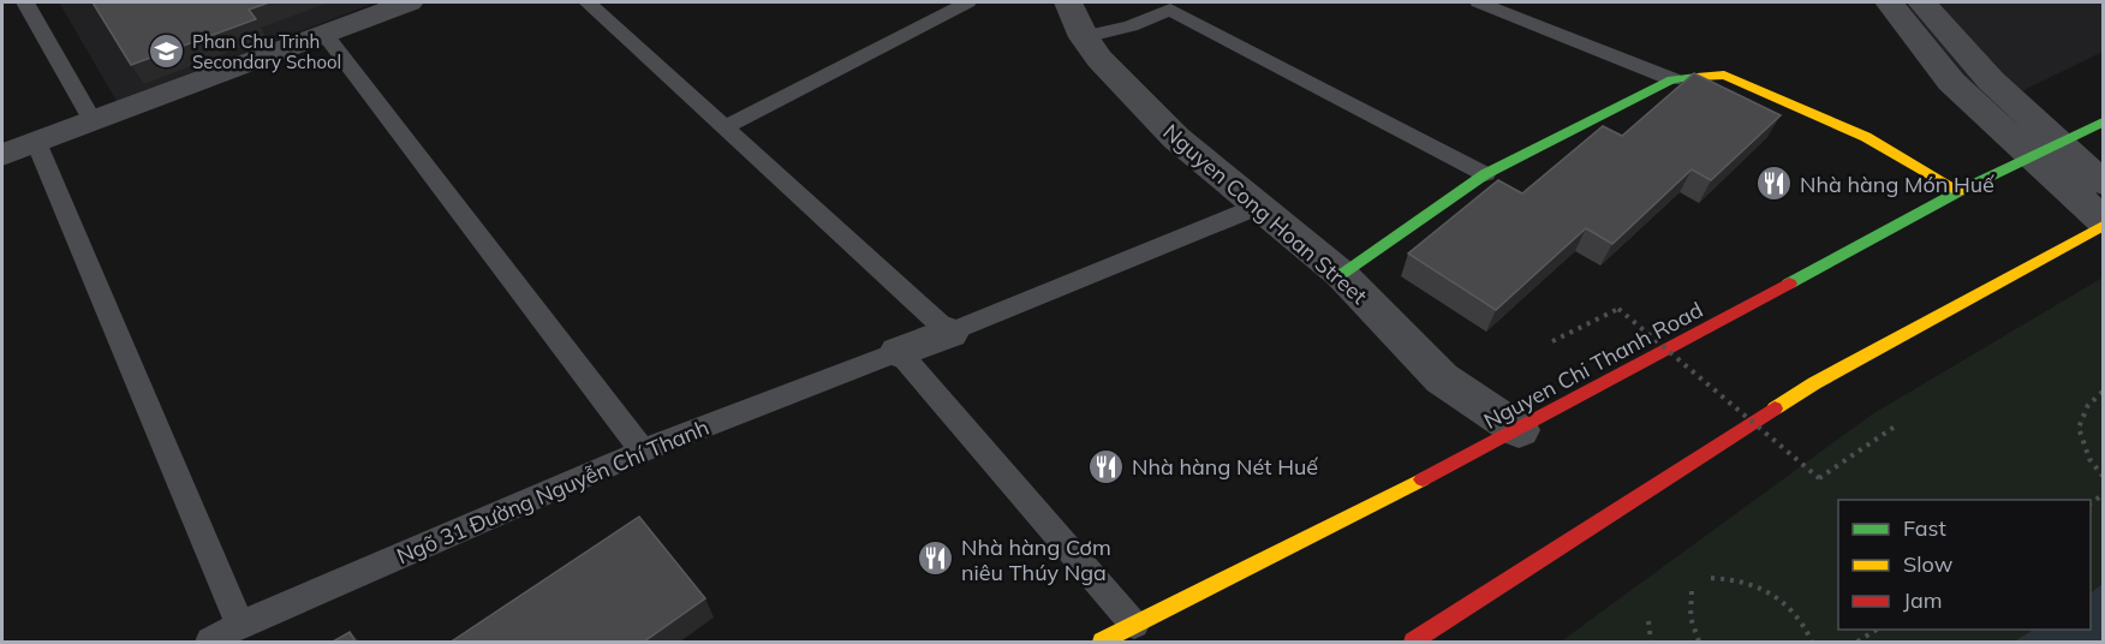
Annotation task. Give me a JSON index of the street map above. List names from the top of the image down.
{
  "streets": {
    "main road": ["Nguyen Chi Thanh Road"],
    "street": ["Nguyen Cong Hoan Street", "Ngõ 31 Đường Nguyễn Chí Thanh"]
  },
  "crossings": [
    ["Nguyen Cong Hoan Street", "Nguyen Chi Thanh Road"]
  ],
  "places": {
    "school or university": ["Phan Chu Trinh Secondary School"],
    "restaurant": ["Nhà hàng Món Huế", "Nhà hàng Nét Huế", "Nhà hàng Cơm niêu Thúy Nga"]
  },
  "legend": ["Fast", "Slow", "Jam"]
}
